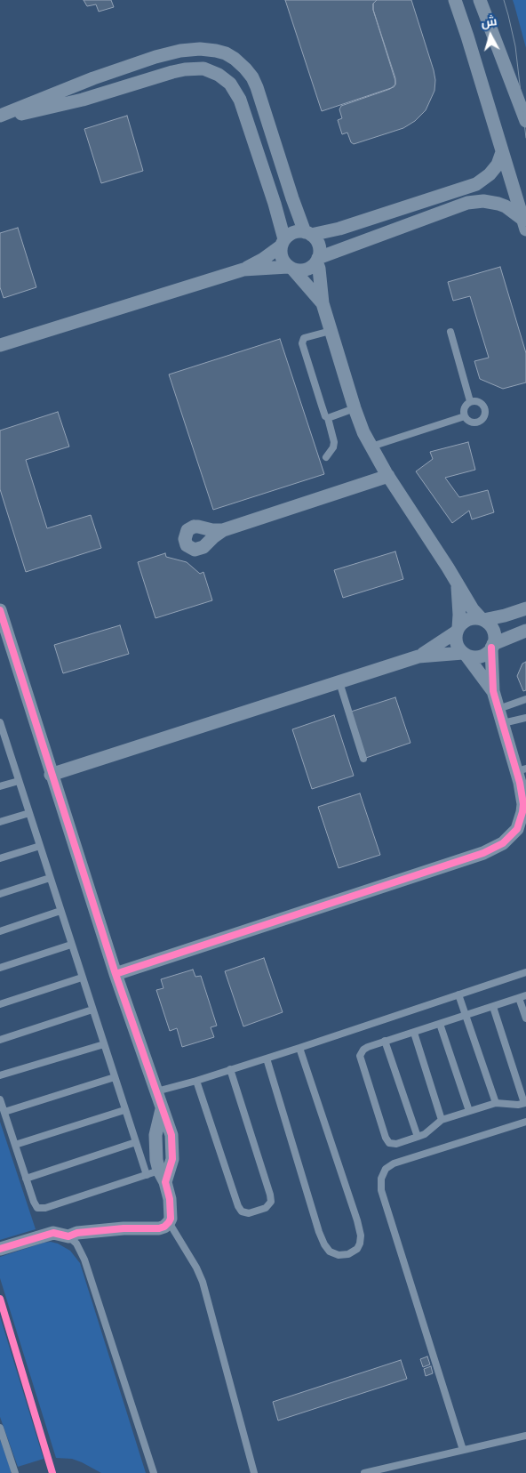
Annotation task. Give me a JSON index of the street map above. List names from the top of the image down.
{
  "north": "top"
}
